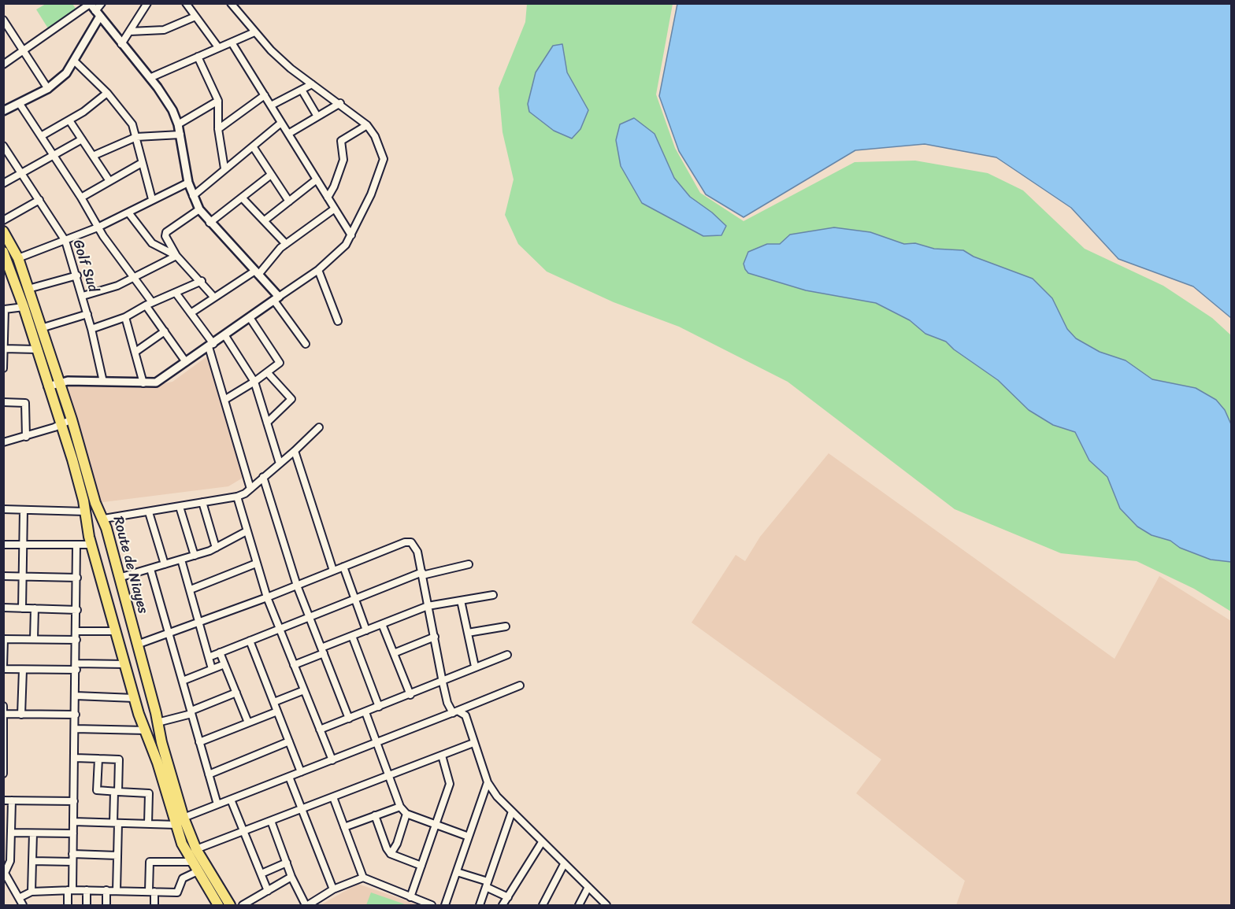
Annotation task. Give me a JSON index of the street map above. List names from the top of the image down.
{
  "streets": {
    "main road": ["Route de Niayes"],
    "street": ["Golf Sud"]
  }
}
